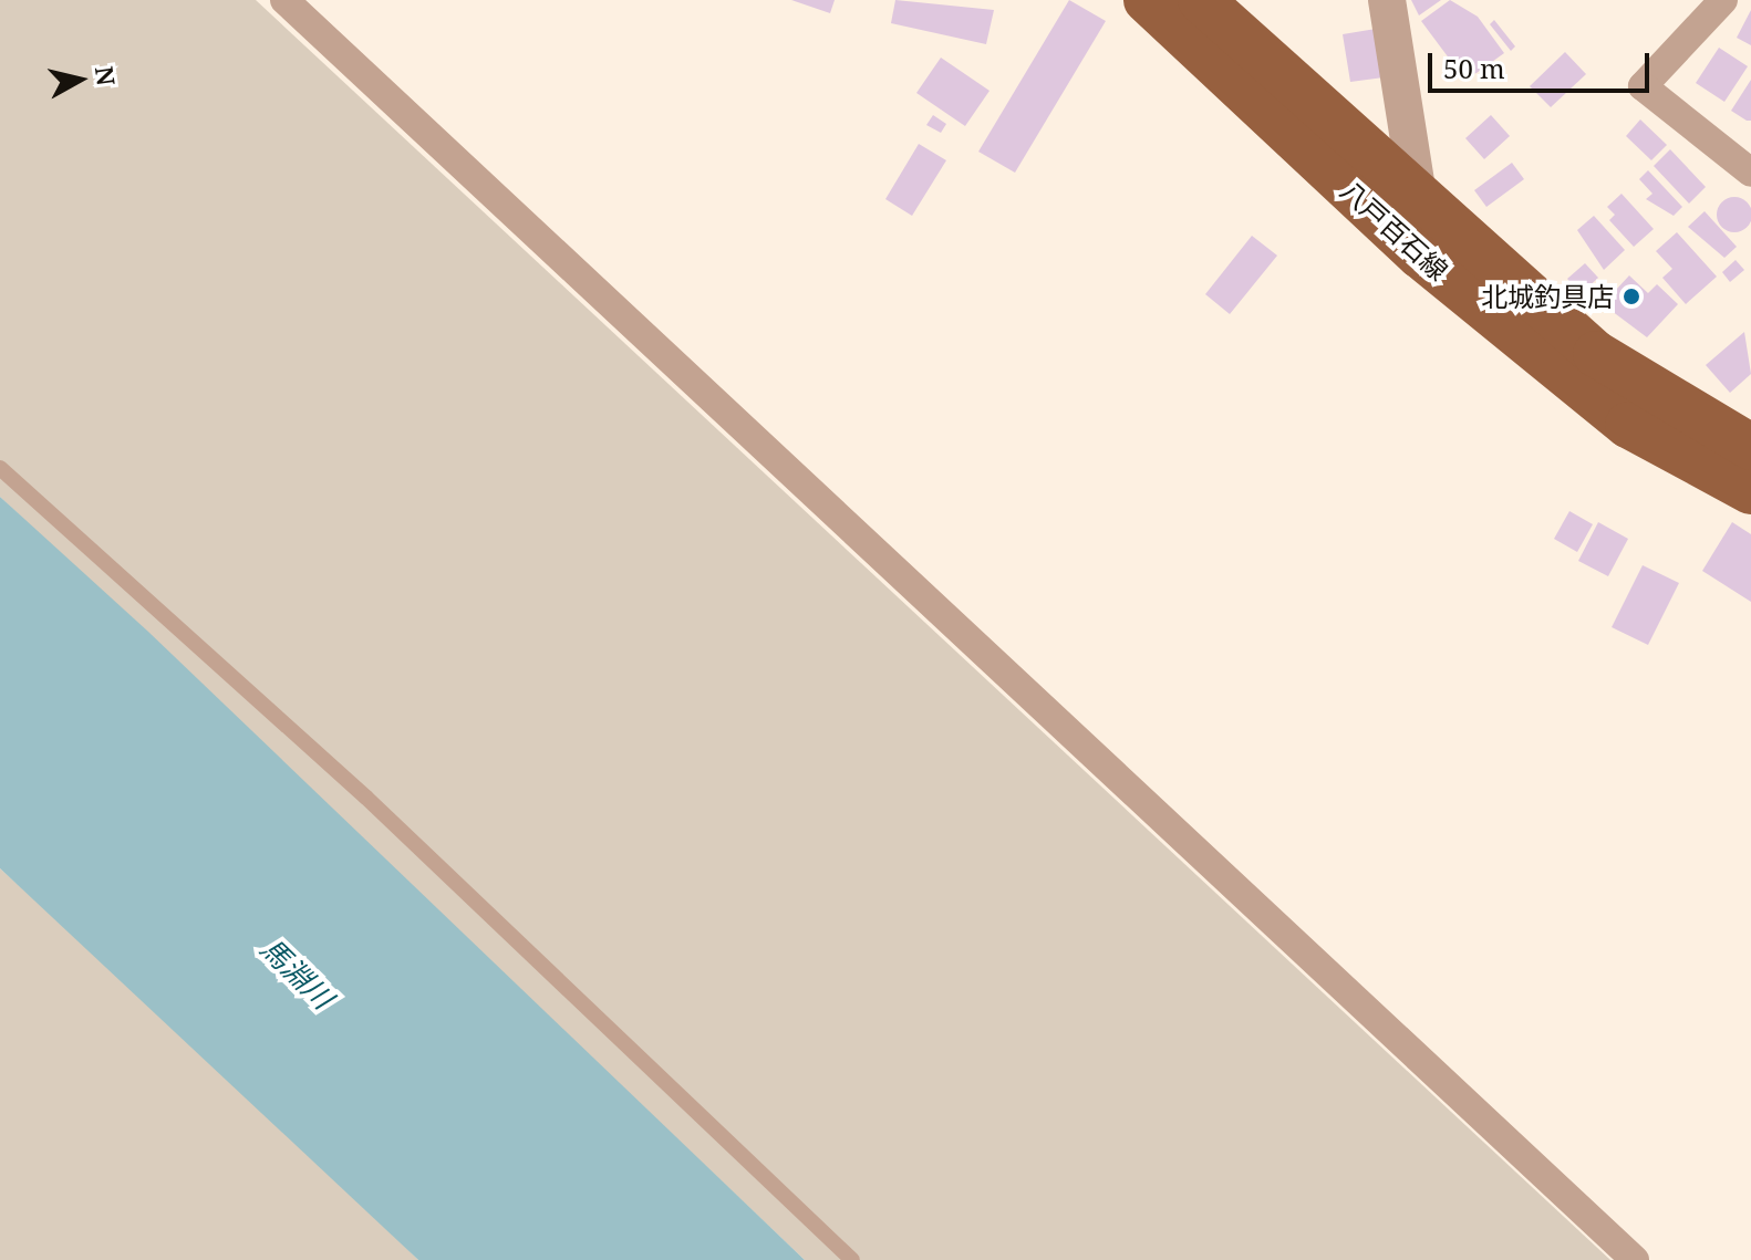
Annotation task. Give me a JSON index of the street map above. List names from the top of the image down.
{
  "streets": {
    "main road": ["八戸百石線"]
  },
  "water": ["馬淵川"],
  "places": ["北城釣具店"],
  "scale_bar": "50 m",
  "north": "right"
}
